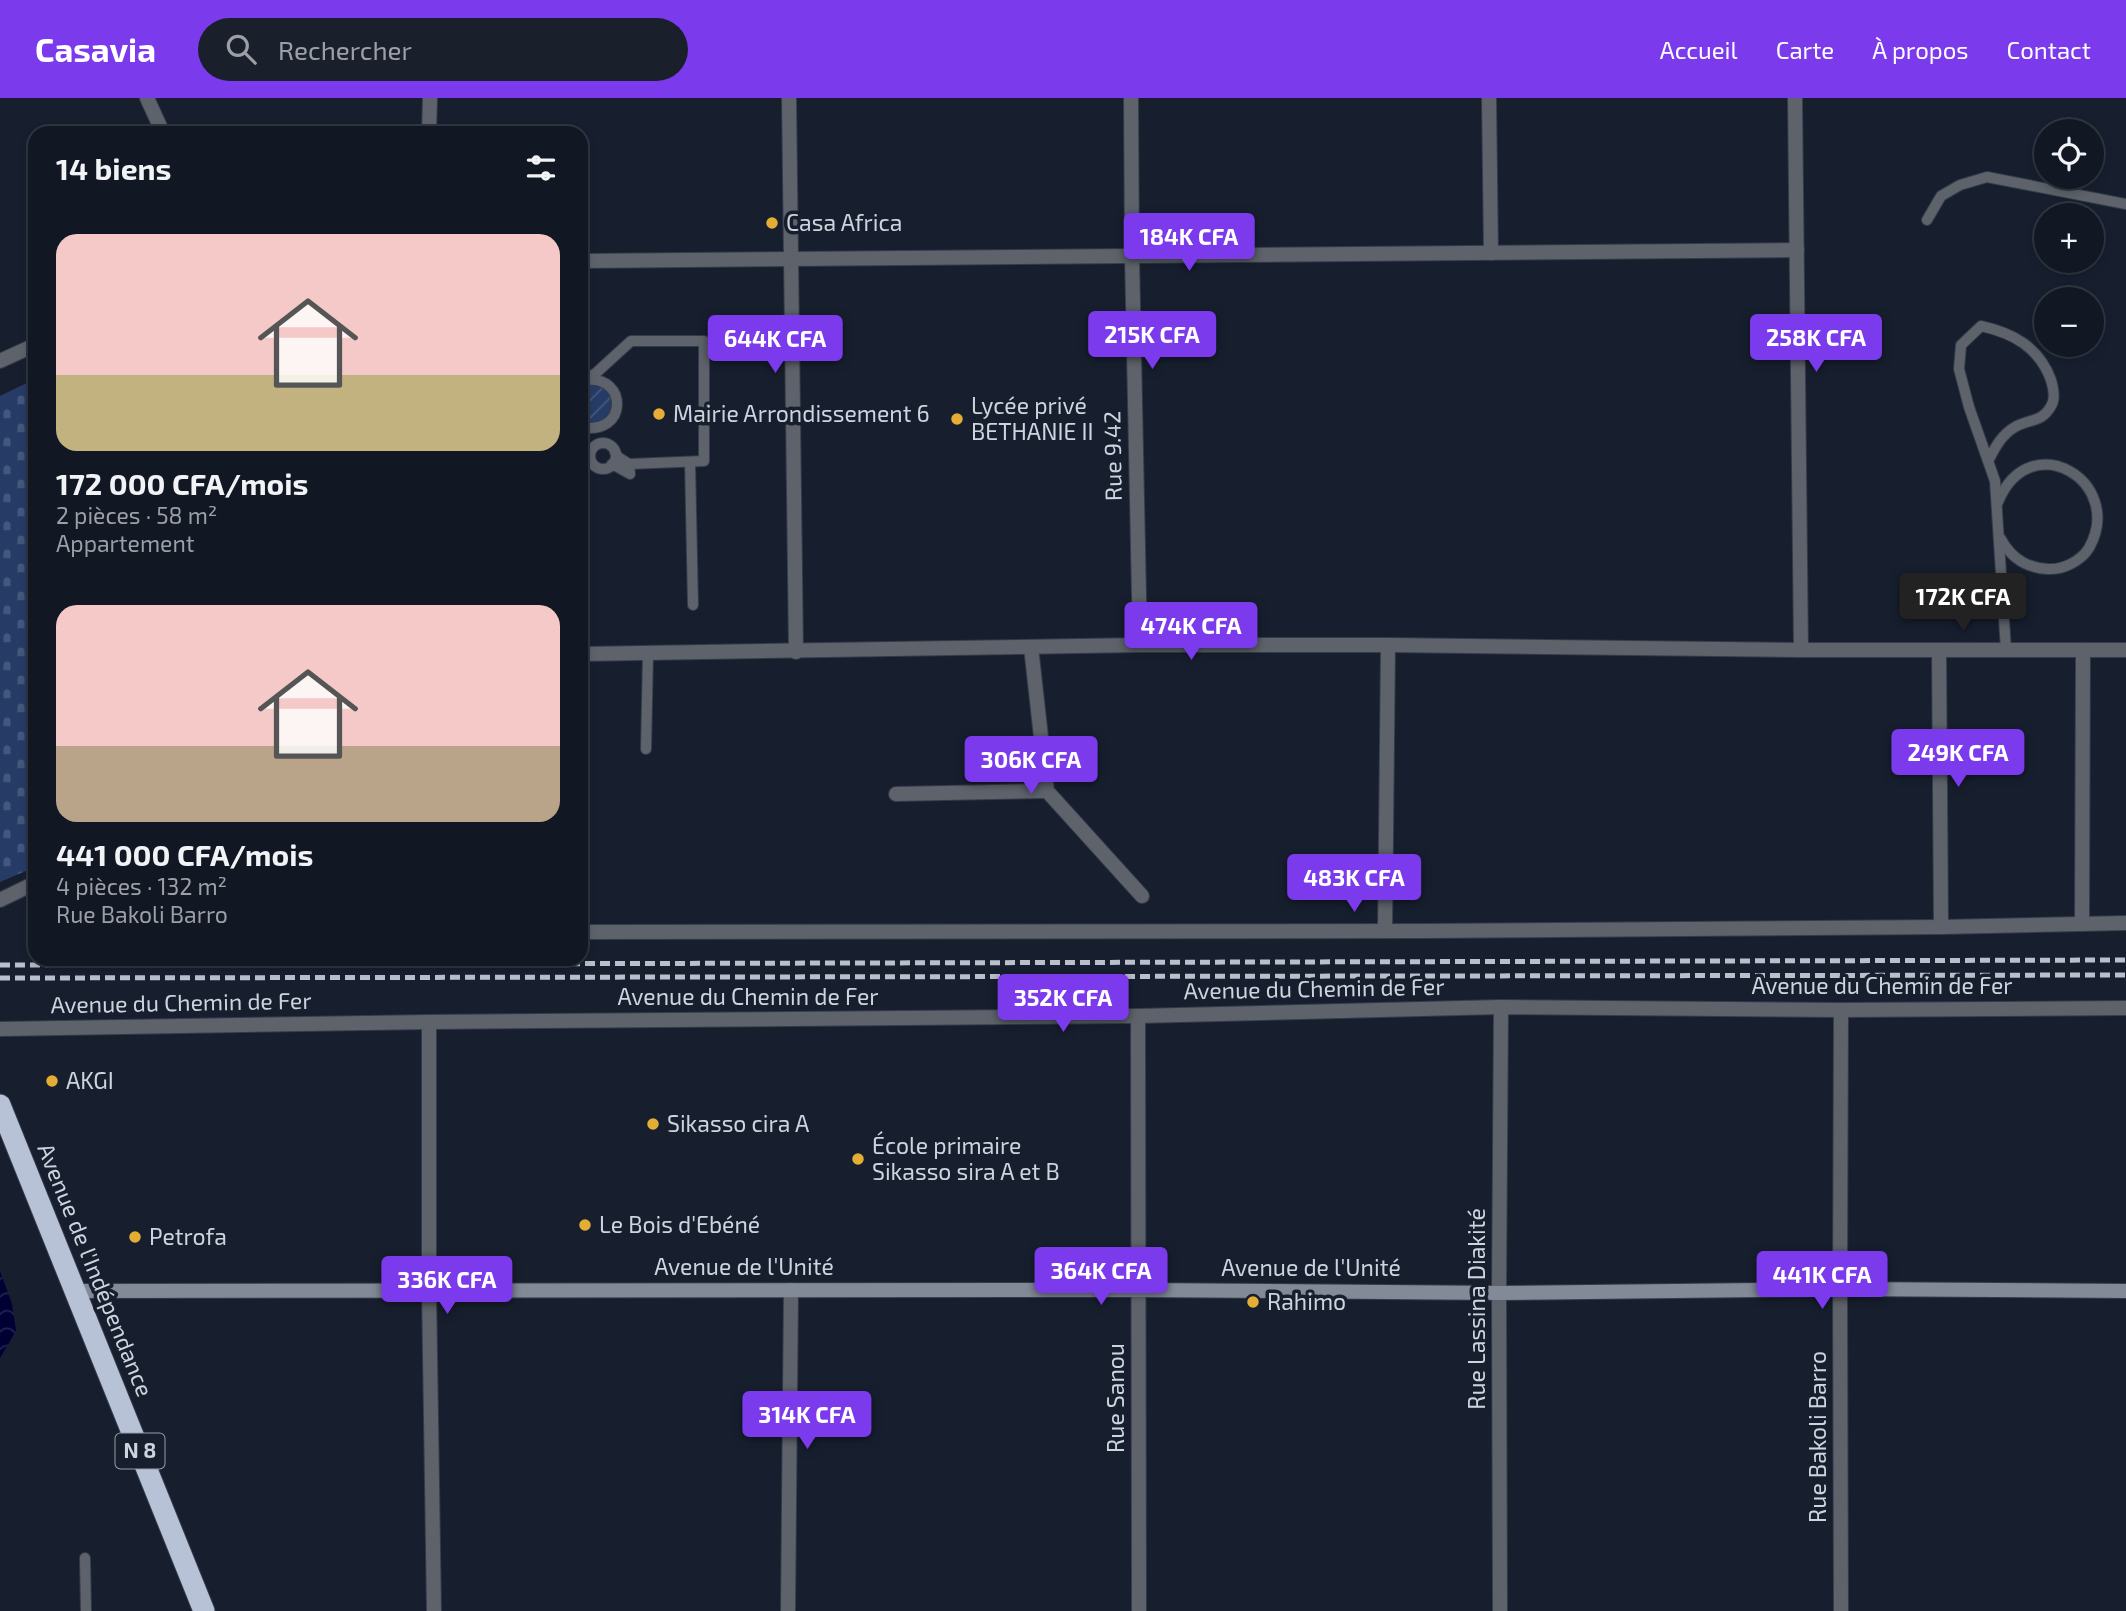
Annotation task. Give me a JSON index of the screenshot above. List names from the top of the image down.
{
  "streets": {
    "highway": ["Avenue de l'Indépendance", "N 8"],
    "street": [
      "Rue 9.42",
      "Avenue du Chemin de Fer",
      "Avenue de l'Unité",
      "Rue Lassina Diakité",
      "Rue Sanou",
      "Rue Bakoli Barro"
    ]
  },
  "crossings": [
    ["Avenue du Chemin de Fer", "Rue Lassina Diakité"],
    ["Avenue du Chemin de Fer", "Rue Sanou"],
    ["Avenue du Chemin de Fer", "Rue Bakoli Barro"],
    ["Avenue de l'Unité", "Avenue de l'Indépendance"],
    ["Avenue de l'Unité", "Rue Lassina Diakité"],
    ["Avenue de l'Unité", "Rue Sanou"],
    ["Avenue de l'Unité", "Rue Bakoli Barro"]
  ],
  "places": [
    "Casa Africa",
    "Mairie Arrondissement 6",
    "Lycée privé BETHANIE II",
    "AKGI",
    "Sikasso cira A",
    "École primaire Sikasso sira A et B",
    "Le Bois d'Ebéné",
    "Petrofa",
    "Rahimo"
  ],
  "page": {
    "header": "Casavia",
    "search": "Rechercher",
    "nav": [
      "Accueil",
      "Carte",
      "À propos",
      "Contact"
    ],
    "map_buttons": ["+", "−"],
    "heading": "14 biens",
    "list": [
      {
        "name": "172 000 CFA/mois",
        "note": "2 pièces · 58 m² · Appartement"
      },
      {
        "name": "441 000 CFA/mois",
        "note": "4 pièces · 132 m² · Rue Bakoli Barro"
      }
    ],
    "price": [
      "184K CFA",
      "215K CFA",
      "258K CFA",
      "644K CFA",
      "172K CFA",
      "474K CFA",
      "249K CFA",
      "306K CFA",
      "483K CFA",
      "352K CFA",
      "364K CFA",
      "441K CFA",
      "336K CFA",
      "314K CFA"
    ]
  }
}
